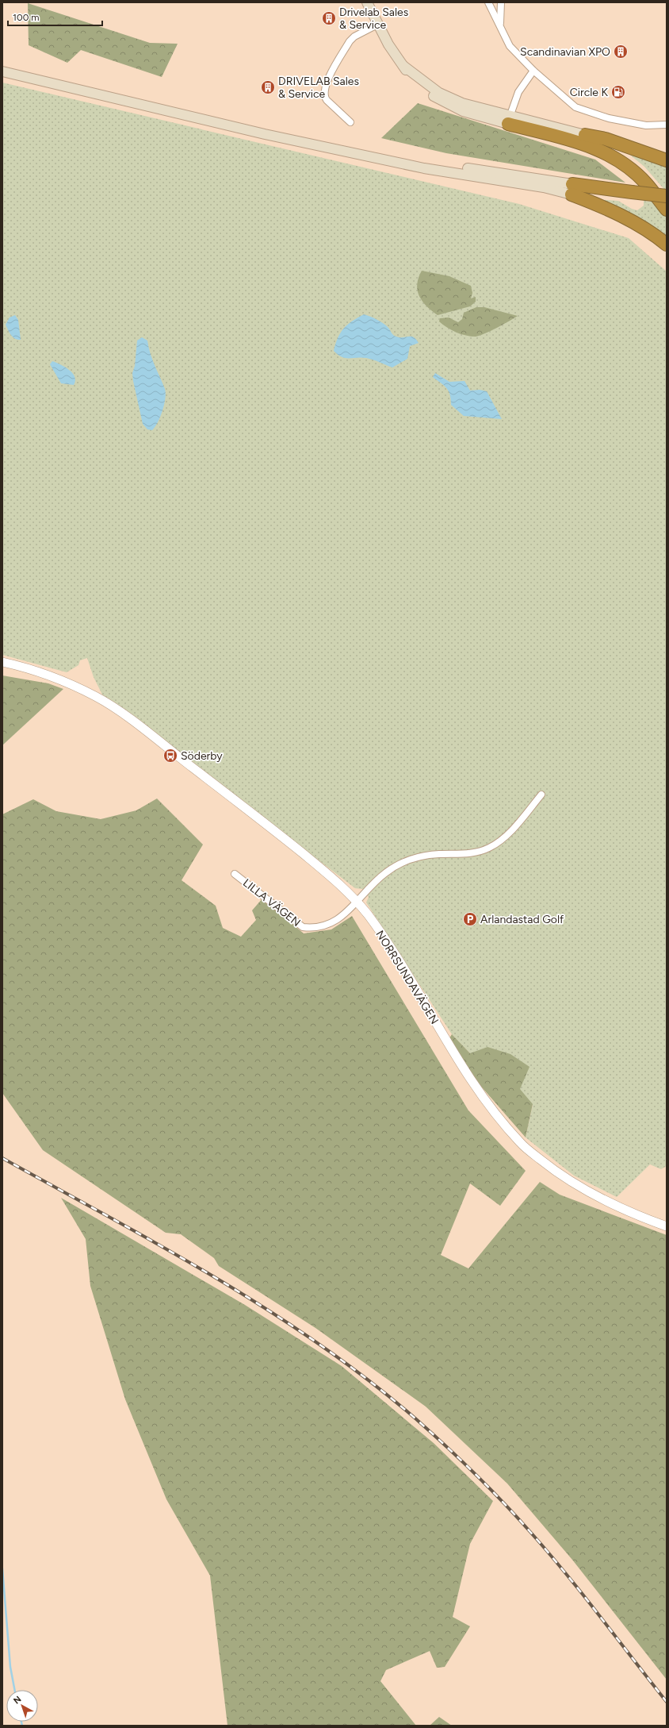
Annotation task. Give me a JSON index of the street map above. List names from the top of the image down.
{
  "streets": {
    "street": ["LILLA VÄGEN", "NORRSUNDAVÄGEN"]
  },
  "crossings": [
    ["LILLA VÄGEN", "NORRSUNDAVÄGEN"]
  ],
  "places": {
    "building": ["Drivelab Sales & Service", "Scandinavian XPO", "DRIVELAB Sales & Service"],
    "fuel station": ["Circle K"],
    "bus stop": ["Söderby"],
    "parking": ["Arlandastad Golf"]
  },
  "scale_bar": "100 m",
  "north": "top left"
}
